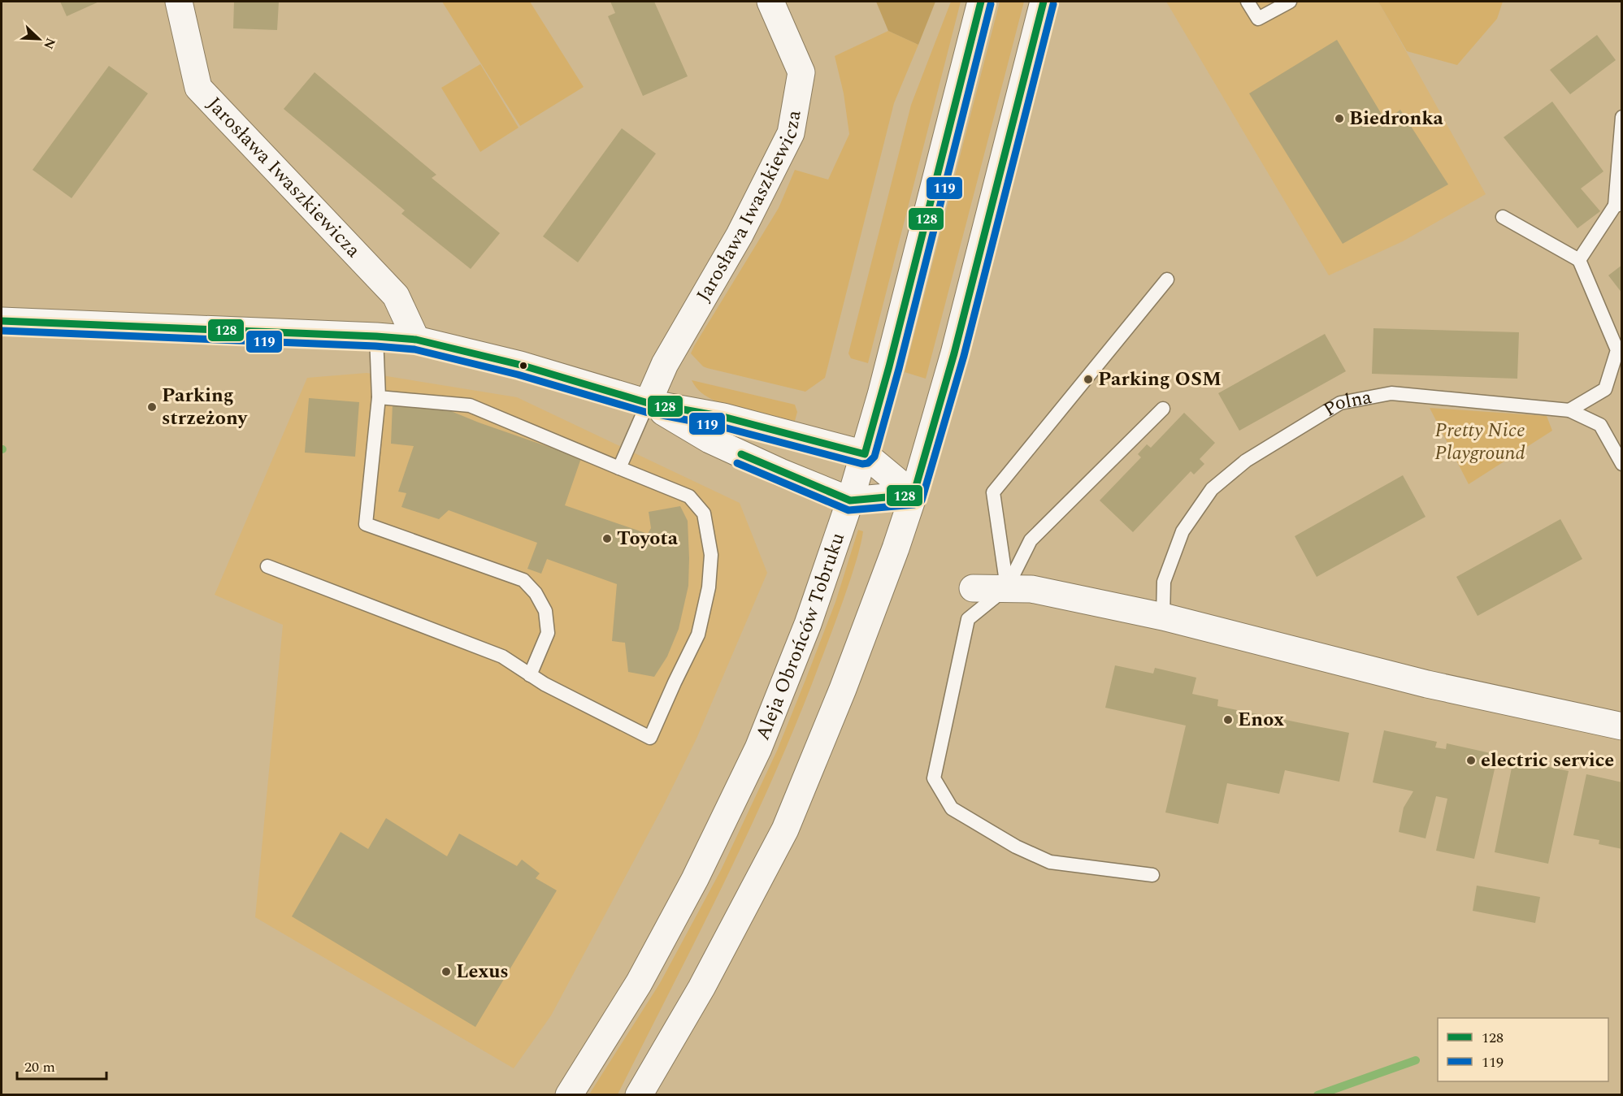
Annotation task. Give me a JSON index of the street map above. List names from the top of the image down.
{
  "streets": {
    "street": ["Jarosława Iwaszkiewicza", "Aleja Obrońców Tobruku"],
    "lane": ["Polna"]
  },
  "parks": ["Pretty Nice Playground"],
  "places": [
    "Biedronka",
    "Parking OSM",
    "Parking strzeżony",
    "Toyota",
    "Enox",
    "electric service",
    "Lexus"
  ],
  "lines": ["transit line 128", "transit line 119"],
  "legend": ["128", "119"],
  "scale_bar": "20 m",
  "north": "bottom right"
}
